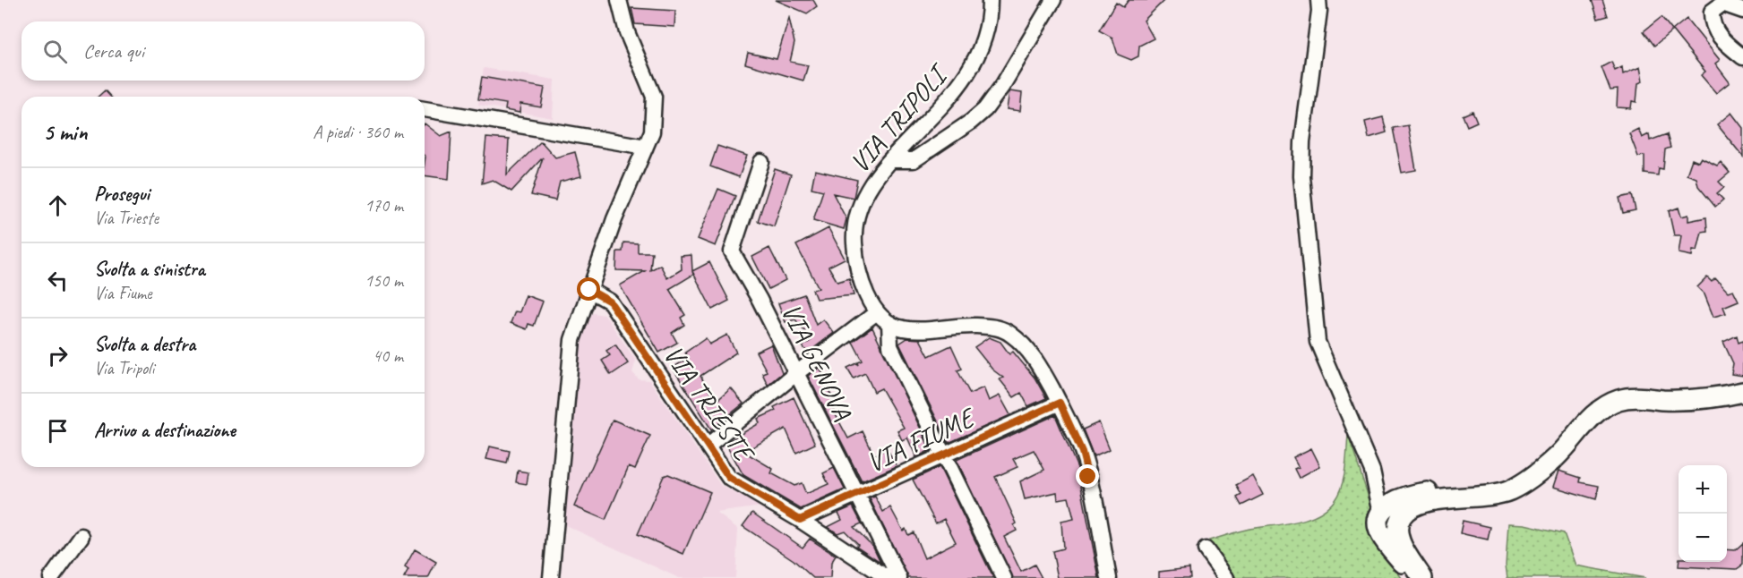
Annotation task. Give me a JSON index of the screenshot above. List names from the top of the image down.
{
  "streets": {
    "street": [
      "VIA TRIPOLI",
      "VIA GENOVA",
      "VIA TRIESTE",
      "VIA FIUME"
    ]
  },
  "crossings": [
    ["VIA GENOVA", "VIA FIUME"],
    ["VIA TRIESTE", "VIA FIUME"]
  ],
  "page": {
    "search": "Cerca qui",
    "heading": ["5 min", "A piedi · 360 m"],
    "list": [
      ["Prosegui", "Via Trieste", "170 m"],
      ["Svolta a sinistra", "Via Fiume", "150 m"],
      ["Svolta a destra", "Via Tripoli", "40 m"],
      "Arrivo a destinazione"
    ],
    "map_buttons": ["+", "−"]
  }
}
